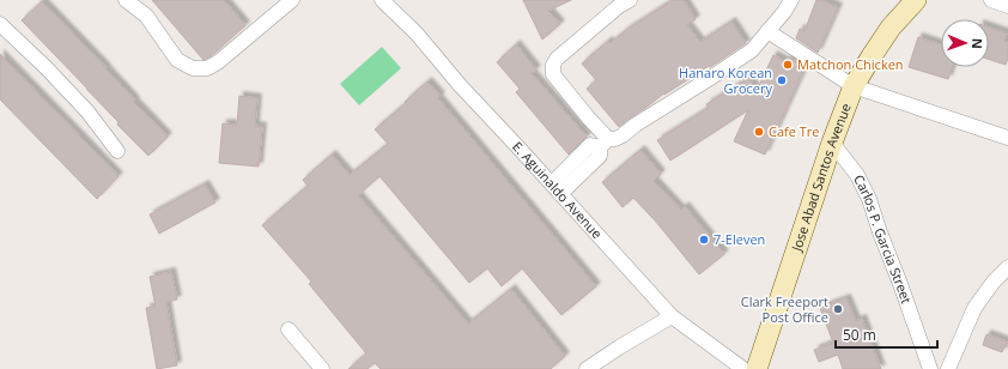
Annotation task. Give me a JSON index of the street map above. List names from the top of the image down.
{
  "streets": {
    "main road": ["Jose Abad Santos Avenue"],
    "street": ["E. Aguinaldo Avenue", "Carlos P. Garcia Street"]
  },
  "crossings": [
    ["Jose Abad Santos Avenue", "Carlos P. Garcia Street"]
  ],
  "places": [
    "Matchon Chicken",
    "Hanaro Korean Grocery",
    "Cafe Tre",
    "7-Eleven",
    "Clark Freeport Post Office"
  ],
  "scale_bar": "50 m",
  "north": "right"
}
